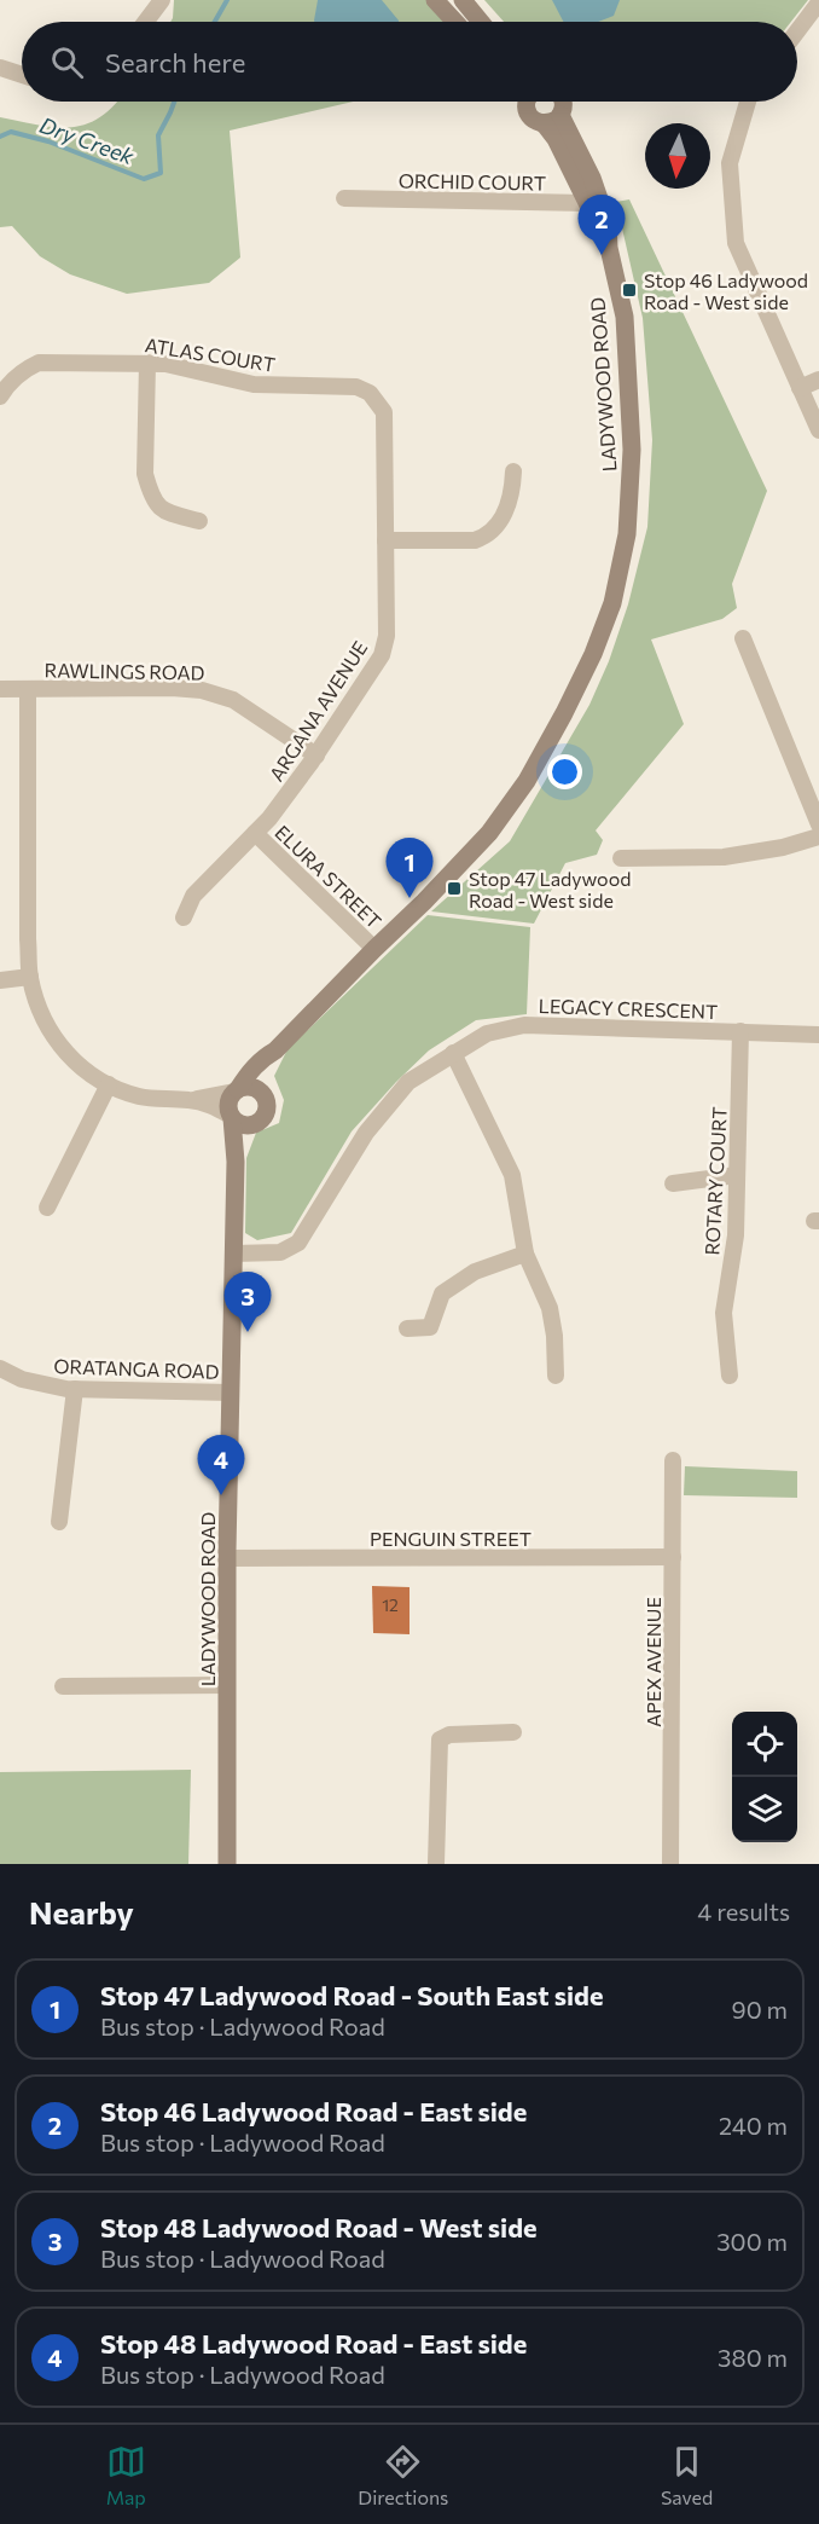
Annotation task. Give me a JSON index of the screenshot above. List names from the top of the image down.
{
  "streets": {
    "street": [
      "ORCHID COURT",
      "ATLAS COURT",
      "LADYWOOD ROAD",
      "RAWLINGS ROAD",
      "ARGANA AVENUE",
      "ELURA STREET",
      "LEGACY CRESCENT",
      "ROTARY COURT",
      "ORATANGA ROAD",
      "PENGUIN STREET",
      "APEX AVENUE"
    ]
  },
  "crossings": [
    ["ORCHID COURT", "LADYWOOD ROAD"],
    ["ATLAS COURT", "ARGANA AVENUE"],
    ["LADYWOOD ROAD", "ELURA STREET"],
    ["LADYWOOD ROAD", "LEGACY CRESCENT"],
    ["LADYWOOD ROAD", "ORATANGA ROAD"],
    ["LADYWOOD ROAD", "PENGUIN STREET"],
    ["RAWLINGS ROAD", "ARGANA AVENUE"],
    ["ARGANA AVENUE", "ELURA STREET"],
    ["LEGACY CRESCENT", "ROTARY COURT"],
    ["PENGUIN STREET", "APEX AVENUE"]
  ],
  "water": ["Dry Creek"],
  "places": {
    "transit": ["Stop 46 Ladywood Road - West side", "Stop 47 Ladywood Road - West side"]
  },
  "house_numbers": ["12"],
  "north": "bottom",
  "page": {
    "search": "Search here",
    "pins": [
      "2",
      "1",
      "3",
      "4"
    ],
    "heading": ["Nearby", "4 results"],
    "list": [
      {
        "mark": "1",
        "name": "Stop 47 Ladywood Road - South East side",
        "note": "Bus stop · Ladywood Road",
        "value": "90 m"
      },
      {
        "mark": "2",
        "name": "Stop 46 Ladywood Road - East side",
        "note": "Bus stop · Ladywood Road",
        "value": "240 m"
      },
      {
        "mark": "3",
        "name": "Stop 48 Ladywood Road - West side",
        "note": "Bus stop · Ladywood Road",
        "value": "300 m"
      },
      {
        "mark": "4",
        "name": "Stop 48 Ladywood Road - East side",
        "note": "Bus stop · Ladywood Road",
        "value": "380 m"
      }
    ],
    "nav": ["Map", "Directions", "Saved"]
  }
}
